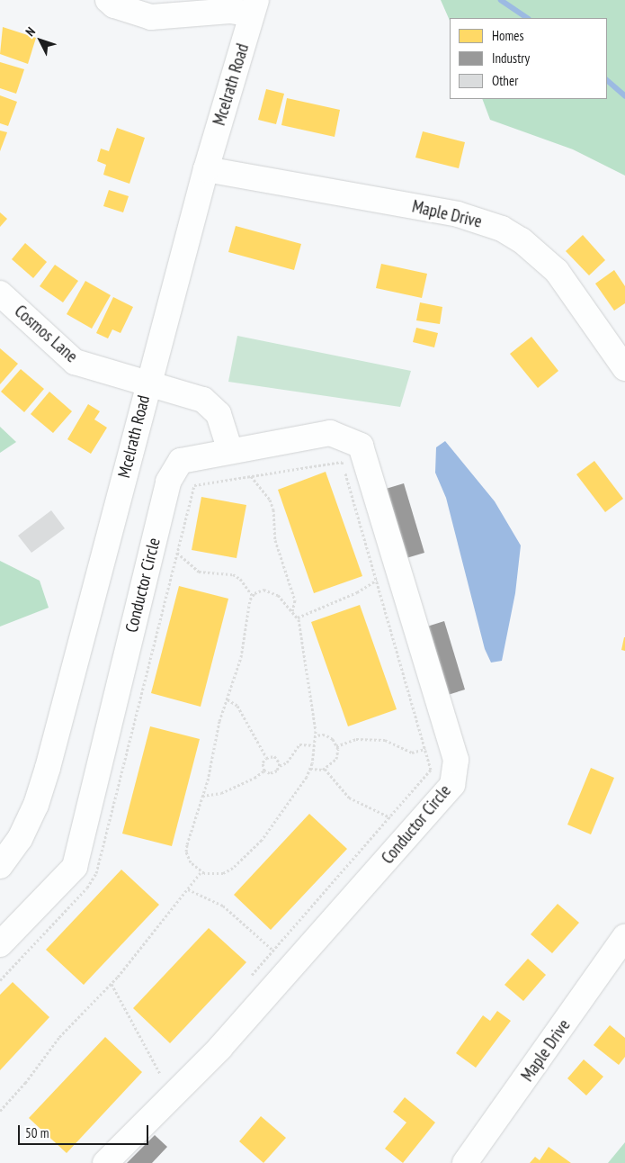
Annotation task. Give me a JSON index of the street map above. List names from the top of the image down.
{
  "streets": {
    "street": [
      "Mcelrath Road",
      "Maple Drive",
      "Cosmos Lane",
      "Conductor Circle"
    ]
  },
  "crossings": [
    ["Mcelrath Road", "Maple Drive"],
    ["Mcelrath Road", "Cosmos Lane"]
  ],
  "legend": ["Homes", "Industry", "Other"],
  "scale_bar": "50 m",
  "north": "top left"
}
